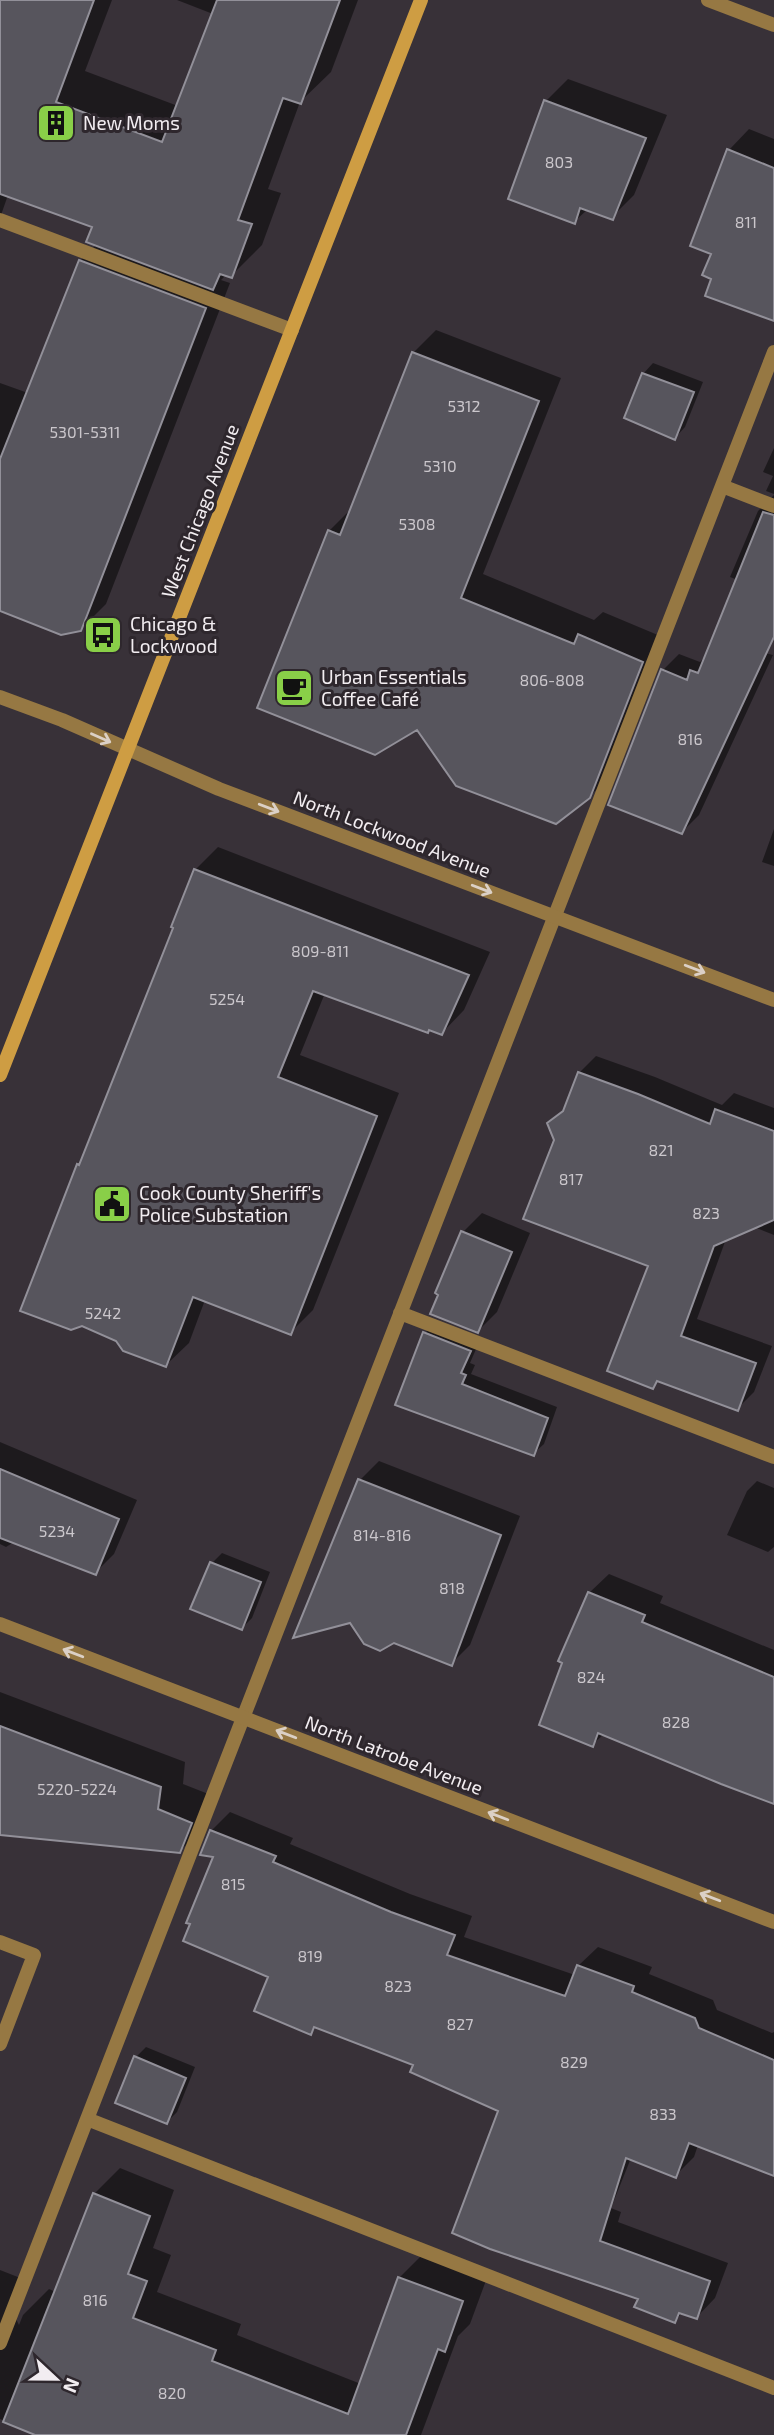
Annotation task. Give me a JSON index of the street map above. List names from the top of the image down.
{
  "streets": {
    "main road": ["West Chicago Avenue"],
    "street": ["North Lockwood Avenue", "North Latrobe Avenue"]
  },
  "crossings": [
    ["West Chicago Avenue", "North Lockwood Avenue"]
  ],
  "one_way": ["North Lockwood Avenue", "North Latrobe Avenue"],
  "places": {
    "building": ["New Moms"],
    "bus stop": ["Chicago & Lockwood"],
    "cafe": ["Urban Essentials Coffee Café"],
    "public building": ["Cook County Sheriff's Police Substation"]
  },
  "house_numbers": [
    "803",
    "811",
    "5312",
    "5301-5311",
    "5310",
    "5308",
    "806-808",
    "816",
    "809-811",
    "5254",
    "821",
    "817",
    "823",
    "5242",
    "5234",
    "814-816",
    "818",
    "824",
    "828",
    "5220-5224",
    "815",
    "819",
    "823",
    "827",
    "829",
    "833",
    "816",
    "820"
  ],
  "north": "right"
}
